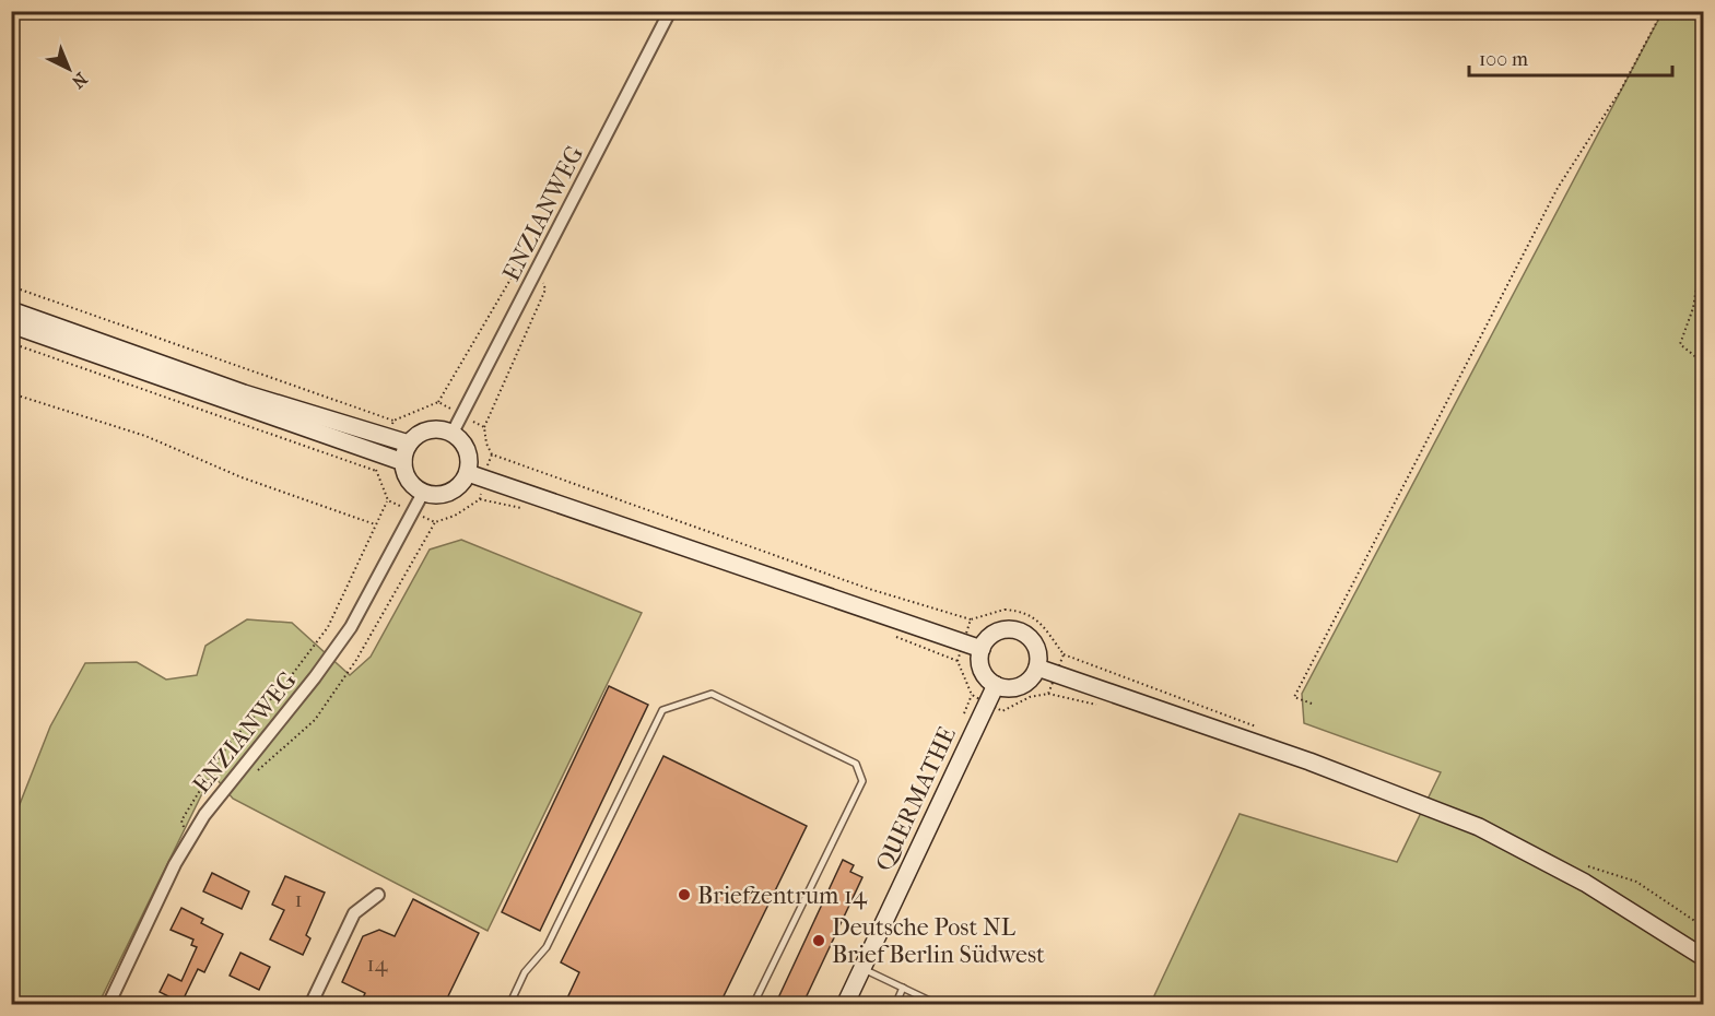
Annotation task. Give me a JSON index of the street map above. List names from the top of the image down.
{
  "streets": {
    "main road": ["QUERMATHE"],
    "street": ["ENZIANWEG"]
  },
  "places": ["Briefzentrum 14", "Deutsche Post NL BriefBerlin Südwest"],
  "house_numbers": ["1", "14"],
  "scale_bar": "100 m",
  "north": "bottom right"
}
